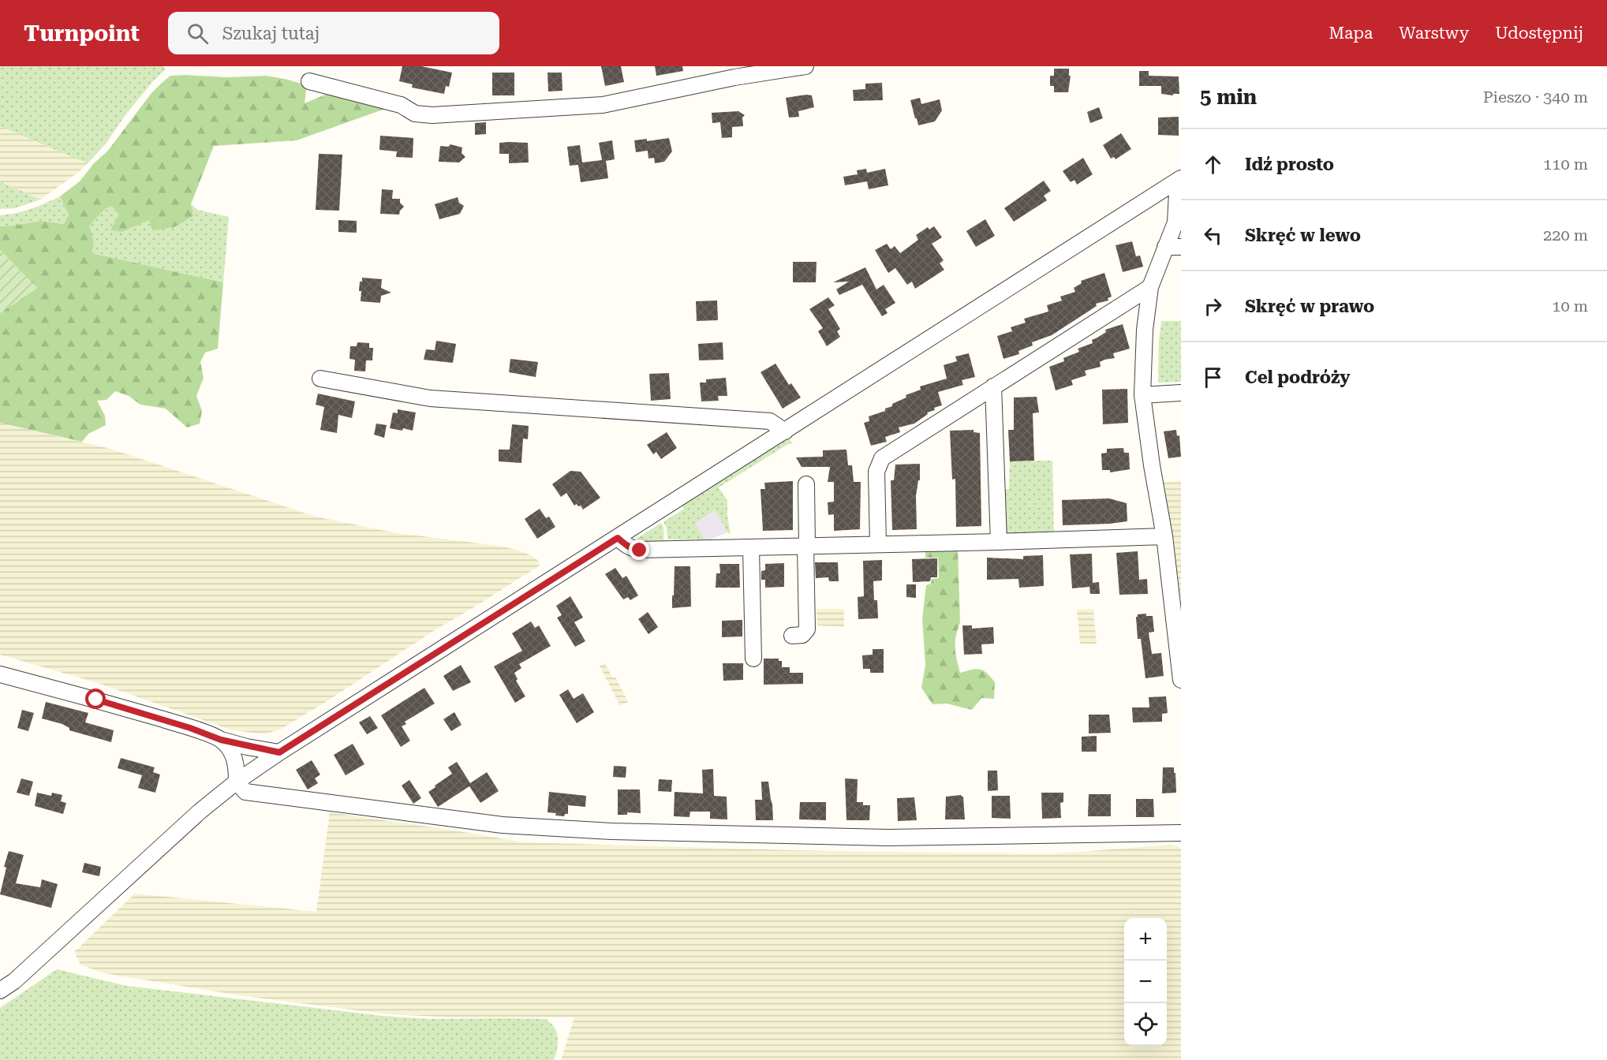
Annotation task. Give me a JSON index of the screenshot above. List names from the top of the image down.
{
  "page": {
    "header": "Turnpoint",
    "search": "Szukaj tutaj",
    "nav": ["Mapa", "Warstwy", "Udostępnij"],
    "heading": ["5 min", "Pieszo · 340 m"],
    "list": [
      ["Idź prosto", "110 m"],
      ["Skręć w lewo", "220 m"],
      ["Skręć w prawo", "10 m"],
      "Cel podróży"
    ],
    "map_buttons": ["+", "−"]
  }
}
